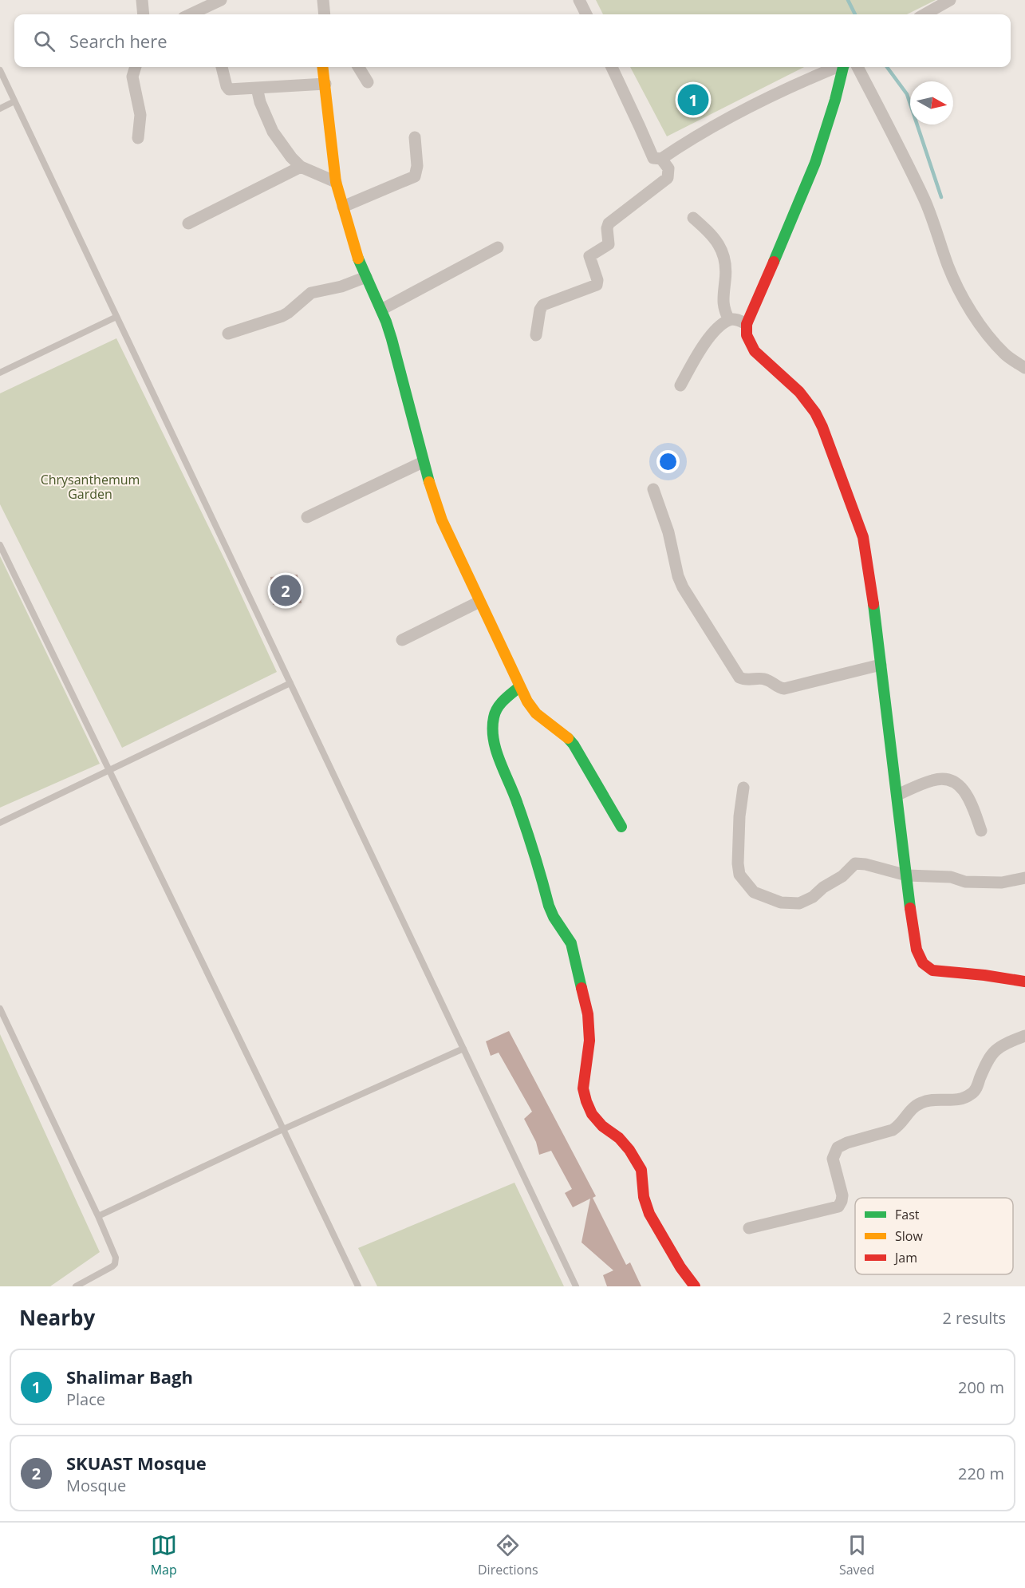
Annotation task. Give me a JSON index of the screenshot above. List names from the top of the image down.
{
  "parks": ["Chrysanthemum Garden"],
  "legend": ["Fast", "Slow", "Jam"],
  "north": "right",
  "page": {
    "search": "Search here",
    "pins": ["1", "2"],
    "heading": ["Nearby", "2 results"],
    "list": [
      {
        "mark": "1",
        "name": "Shalimar Bagh",
        "note": "Place",
        "value": "200 m"
      },
      {
        "mark": "2",
        "name": "SKUAST Mosque",
        "note": "Mosque",
        "value": "220 m"
      }
    ],
    "nav": ["Map", "Directions", "Saved"]
  }
}
